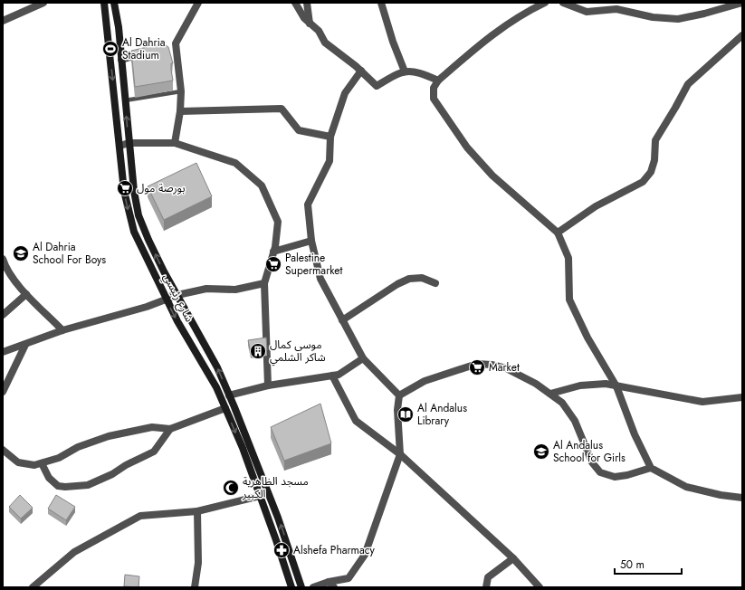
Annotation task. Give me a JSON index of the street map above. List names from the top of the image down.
{
  "streets": {
    "main road": ["شارع رئيسي"]
  },
  "places": {
    "sports": ["Al Dahria Stadium"],
    "supermarket": ["بورصة مول", "Palestine Supermarket", "Market"],
    "school or university": ["Al Dahria School For Boys", "Al Andalus School for Girls"],
    "building": ["موسى كمال شاكر الشلمي"],
    "library": ["Al Andalus Library"],
    "mosque": ["مسجد الظاهرية الكبير"],
    "pharmacy": ["Alshefa Pharmacy"]
  },
  "scale_bar": "50 m"
}
